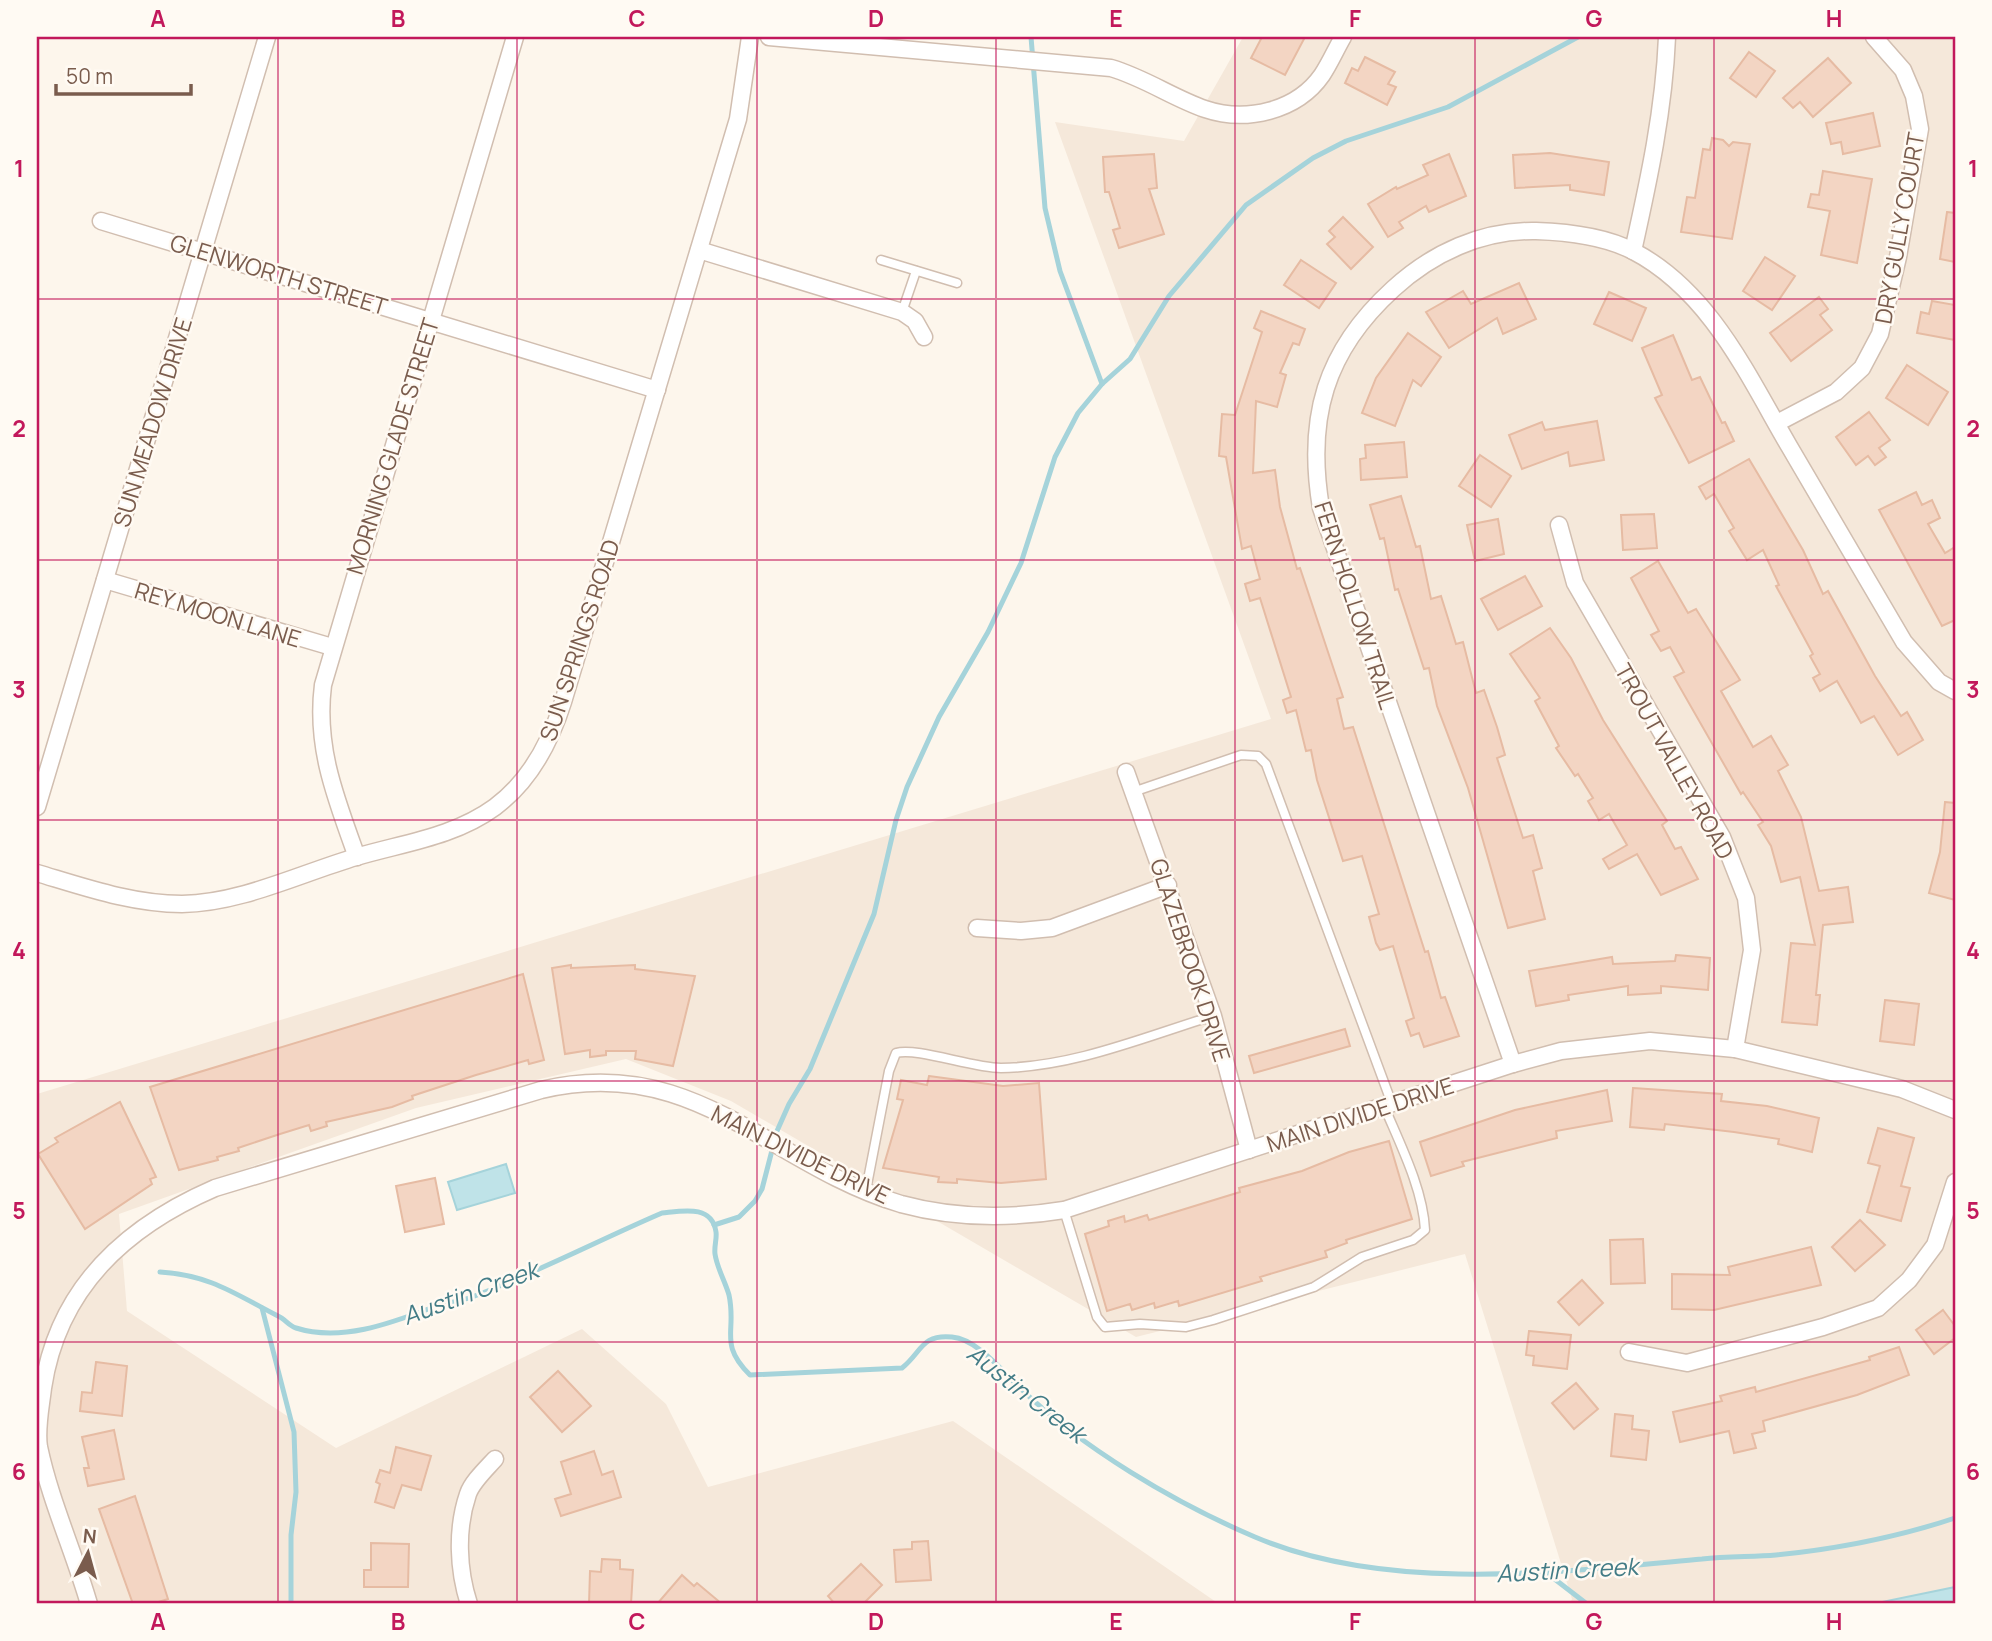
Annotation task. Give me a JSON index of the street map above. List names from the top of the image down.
{
  "streets": {
    "street": [
      "DRY GULLY COURT",
      "GLENWORTH STREET",
      "SUN MEADOW DRIVE",
      "MORNING GLADE STREET",
      "FERN HOLLOW TRAIL",
      "REY MOON LANE",
      "SUN SPRINGS ROAD",
      "TROUT VALLEY ROAD",
      "GLAZEBROOK DRIVE",
      "MAIN DIVIDE DRIVE"
    ]
  },
  "crossings": [
    ["DRY GULLY COURT", "FERN HOLLOW TRAIL"],
    ["GLENWORTH STREET", "SUN MEADOW DRIVE"],
    ["GLENWORTH STREET", "MORNING GLADE STREET"],
    ["GLENWORTH STREET", "SUN SPRINGS ROAD"],
    ["SUN MEADOW DRIVE", "REY MOON LANE"],
    ["MORNING GLADE STREET", "REY MOON LANE"],
    ["MORNING GLADE STREET", "SUN SPRINGS ROAD"],
    ["FERN HOLLOW TRAIL", "MAIN DIVIDE DRIVE"],
    ["TROUT VALLEY ROAD", "MAIN DIVIDE DRIVE"],
    ["GLAZEBROOK DRIVE", "MAIN DIVIDE DRIVE"]
  ],
  "water": ["Austin Creek"],
  "scale_bar": "50 m",
  "north": "top",
  "grid": {
    "columns": [
      "A",
      "B",
      "C",
      "D",
      "E",
      "F",
      "G",
      "H"
    ],
    "rows": [
      "1",
      "2",
      "3",
      "4",
      "5",
      "6"
    ]
  }
}
